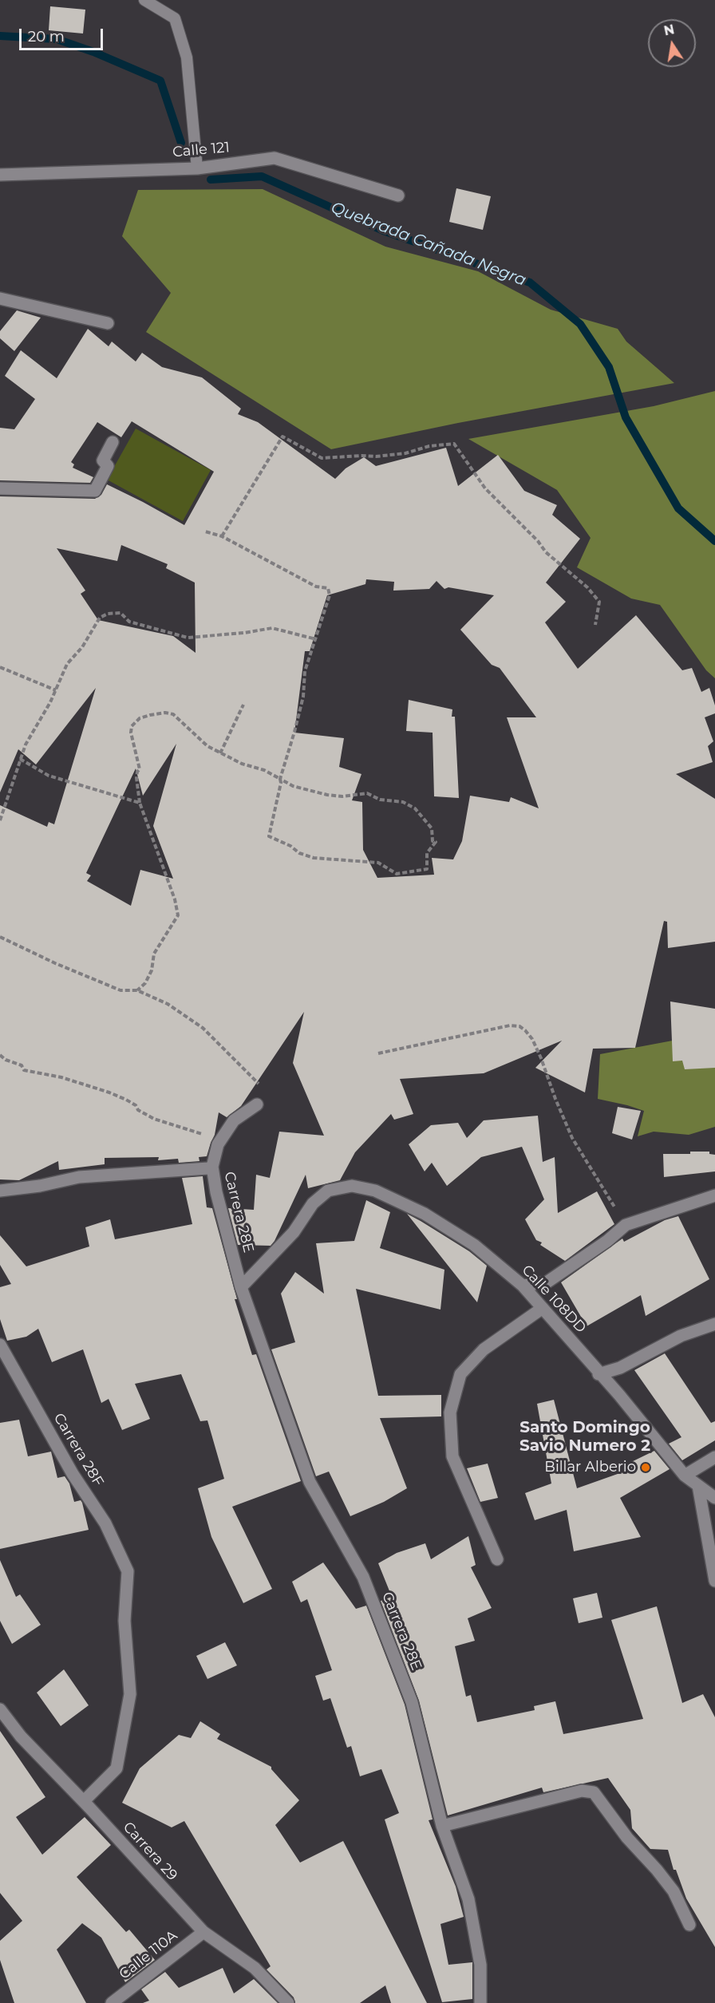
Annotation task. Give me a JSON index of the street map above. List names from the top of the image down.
{
  "streets": {
    "street": [
      "Calle 121",
      "Carrera 28E",
      "Calle 108DD",
      "Carrera 28F",
      "Carrera 29",
      "Calle 110A"
    ]
  },
  "crossings": [
    ["Carrera 28E", "Calle 108DD"],
    ["Carrera 28F", "Carrera 29"],
    ["Carrera 29", "Calle 110A"]
  ],
  "districts": ["Santo Domingo Savio Numero 2"],
  "water": ["Quebrada Cañada Negra"],
  "places": ["Billar Alberio"],
  "scale_bar": "20 m",
  "north": "top"
}
